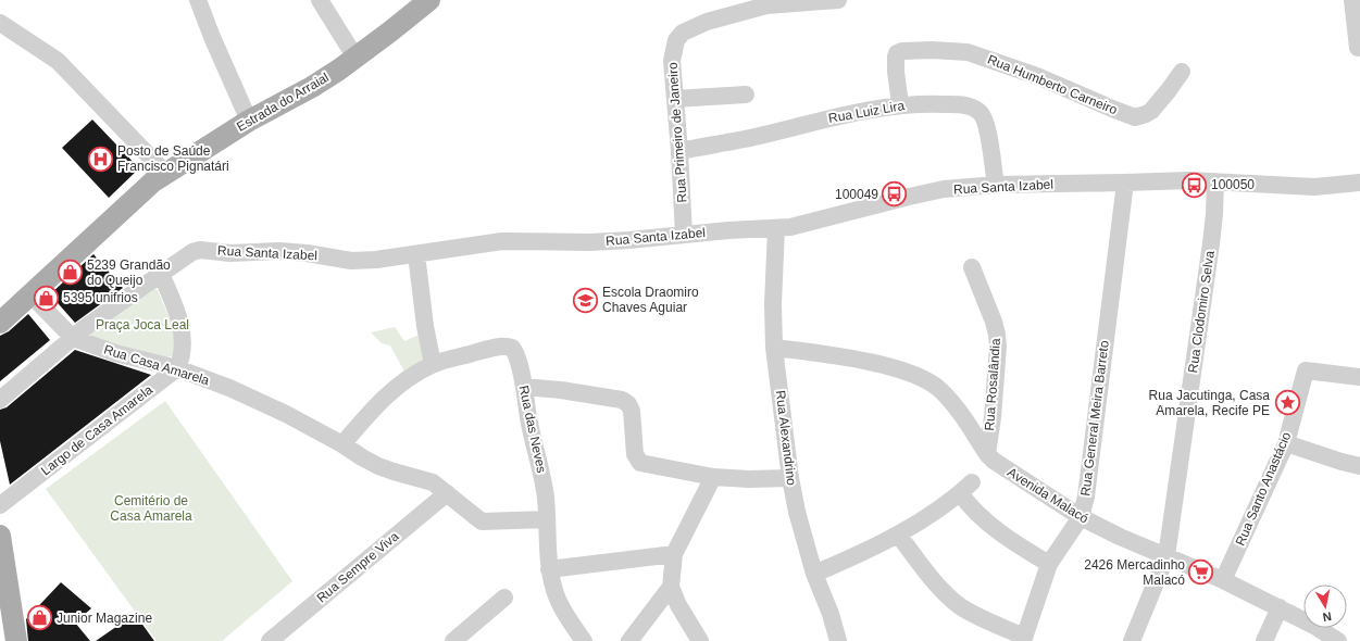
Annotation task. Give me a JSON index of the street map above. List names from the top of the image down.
{
  "streets": {
    "main road": ["Estrada do Arraial"],
    "street": [
      "Rua Humberto Carneiro",
      "Rua Luiz Lira",
      "Rua Primeiro de Janeiro",
      "Rua Santa Izabel",
      "Rua Clodomiro Selva",
      "Rua Casa Amarela",
      "Rua Rosalândia",
      "Rua General Meira Barreto",
      "Rua das Neves",
      "Largo de Casa Amarela",
      "Rua Alexandrino",
      "Rua Santo Anastácio",
      "Avenida Malacó",
      "Rua Sempre Viva"
    ]
  },
  "crossings": [
    ["Rua Humberto Carneiro", "Rua Luiz Lira"],
    ["Estrada do Arraial", "Rua Casa Amarela"],
    ["Rua Luiz Lira", "Rua Primeiro de Janeiro"],
    ["Rua Luiz Lira", "Rua Santa Izabel"],
    ["Rua Primeiro de Janeiro", "Rua Santa Izabel"],
    ["Rua Santa Izabel", "Rua Clodomiro Selva"],
    ["Rua Santa Izabel", "Rua Casa Amarela"],
    ["Rua Santa Izabel", "Rua General Meira Barreto"],
    ["Rua Santa Izabel", "Rua Alexandrino"],
    ["Rua Clodomiro Selva", "Avenida Malacó"],
    ["Rua Casa Amarela", "Largo de Casa Amarela"],
    ["Rua Casa Amarela", "Rua Sempre Viva"],
    ["Rua Rosalândia", "Avenida Malacó"],
    ["Rua General Meira Barreto", "Avenida Malacó"],
    ["Rua Alexandrino", "Avenida Malacó"],
    ["Rua Santo Anastácio", "Avenida Malacó"]
  ],
  "parks": ["Praça Joca Leal", "Cemitério de Casa Amarela"],
  "places": {
    "hospital": ["Posto de Saúde Francisco Pignatári"],
    "bus stop": ["100050", "100049"],
    "shop": ["5239 Grandão do Queijo", "5395 unifrios", "Junior Magazine"],
    "school or university": ["Escola Draomiro Chaves Aguiar"],
    "place": ["Rua Jacutinga, Casa Amarela, Recife PE"],
    "supermarket": ["2426 Mercadinho Malacó"]
  },
  "north": "bottom"
}
